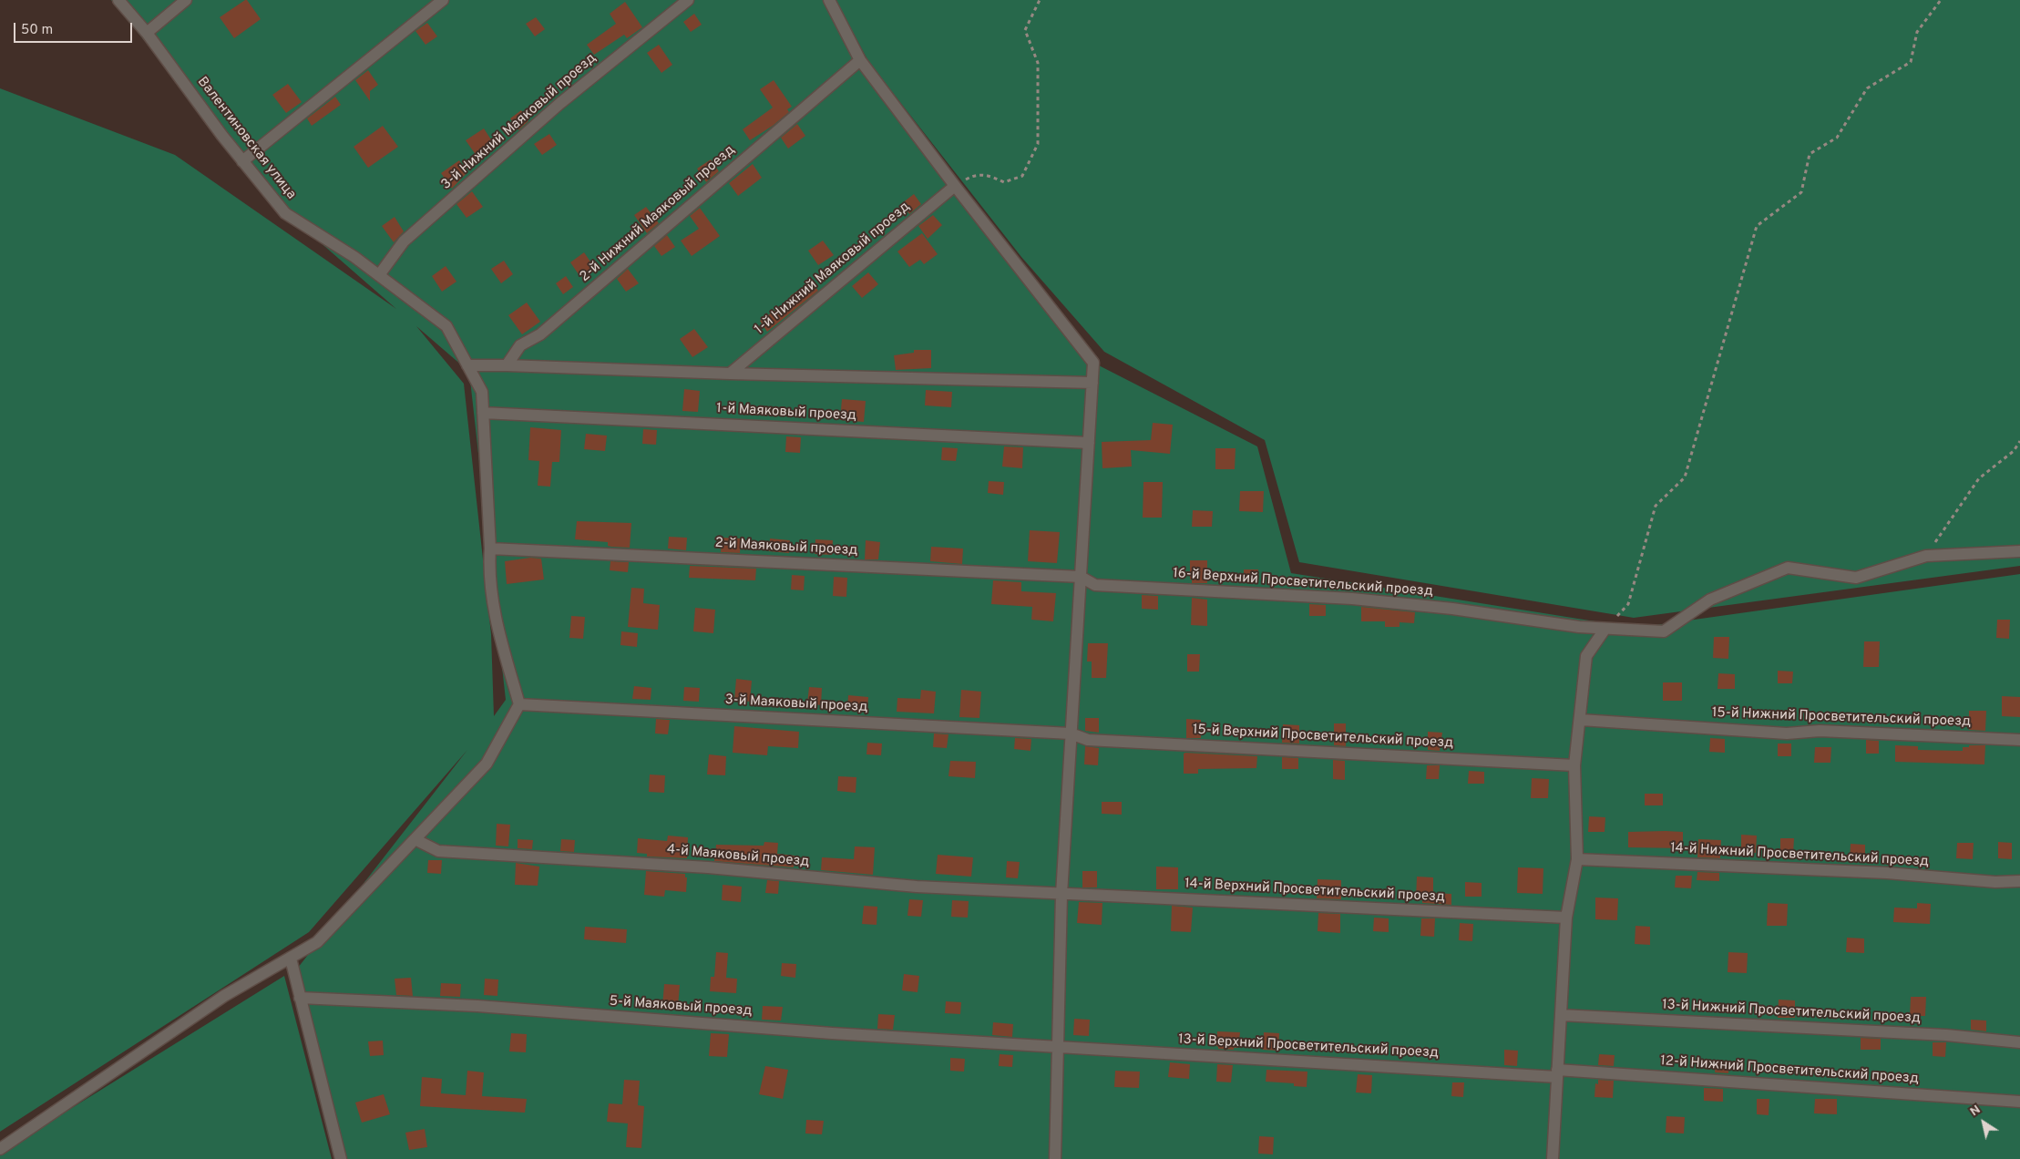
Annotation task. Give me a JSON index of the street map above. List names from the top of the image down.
{
  "streets": {
    "street": [
      "3-й Нижний Маяковый проезд",
      "Валентиновская улица",
      "2-й Нижний Маяковый проезд",
      "1-й Нижний Маяковый проезд",
      "1-й Маяковый проезд",
      "2-й Маяковый проезд",
      "16-й Верхний Просветительский проезд",
      "3-й Маяковый проезд",
      "15-й Нижний Просветительский проезд",
      "15-й Верхний Просветительский проезд",
      "14-й Нижний Просветительский проезд",
      "4-й Маяковый проезд",
      "14-й Верхний Просветительский проезд",
      "5-й Маяковый проезд",
      "13-й Нижний Просветительский проезд",
      "13-й Верхний Просветительский проезд",
      "12-й Нижний Просветительский проезд"
    ]
  },
  "crossings": [
    ["3-й Нижний Маяковый проезд", "Валентиновская улица"],
    ["Валентиновская улица", "1-й Маяковый проезд"],
    ["Валентиновская улица", "2-й Маяковый проезд"],
    ["Валентиновская улица", "3-й Маяковый проезд"],
    ["2-й Маяковый проезд", "16-й Верхний Просветительский проезд"],
    ["3-й Маяковый проезд", "15-й Верхний Просветительский проезд"],
    ["4-й Маяковый проезд", "14-й Верхний Просветительский проезд"],
    ["5-й Маяковый проезд", "13-й Верхний Просветительский проезд"],
    ["13-й Верхний Просветительский проезд", "12-й Нижний Просветительский проезд"]
  ],
  "scale_bar": "50 m",
  "north": "top left"
}
